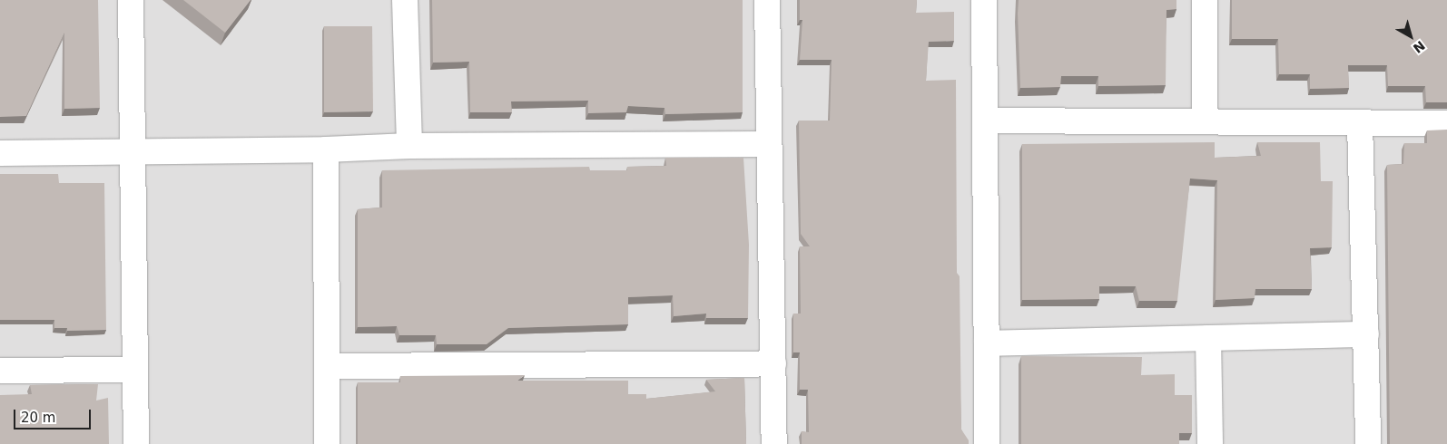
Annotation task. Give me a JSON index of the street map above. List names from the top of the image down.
{
  "scale_bar": "20 m",
  "north": "bottom right"
}
